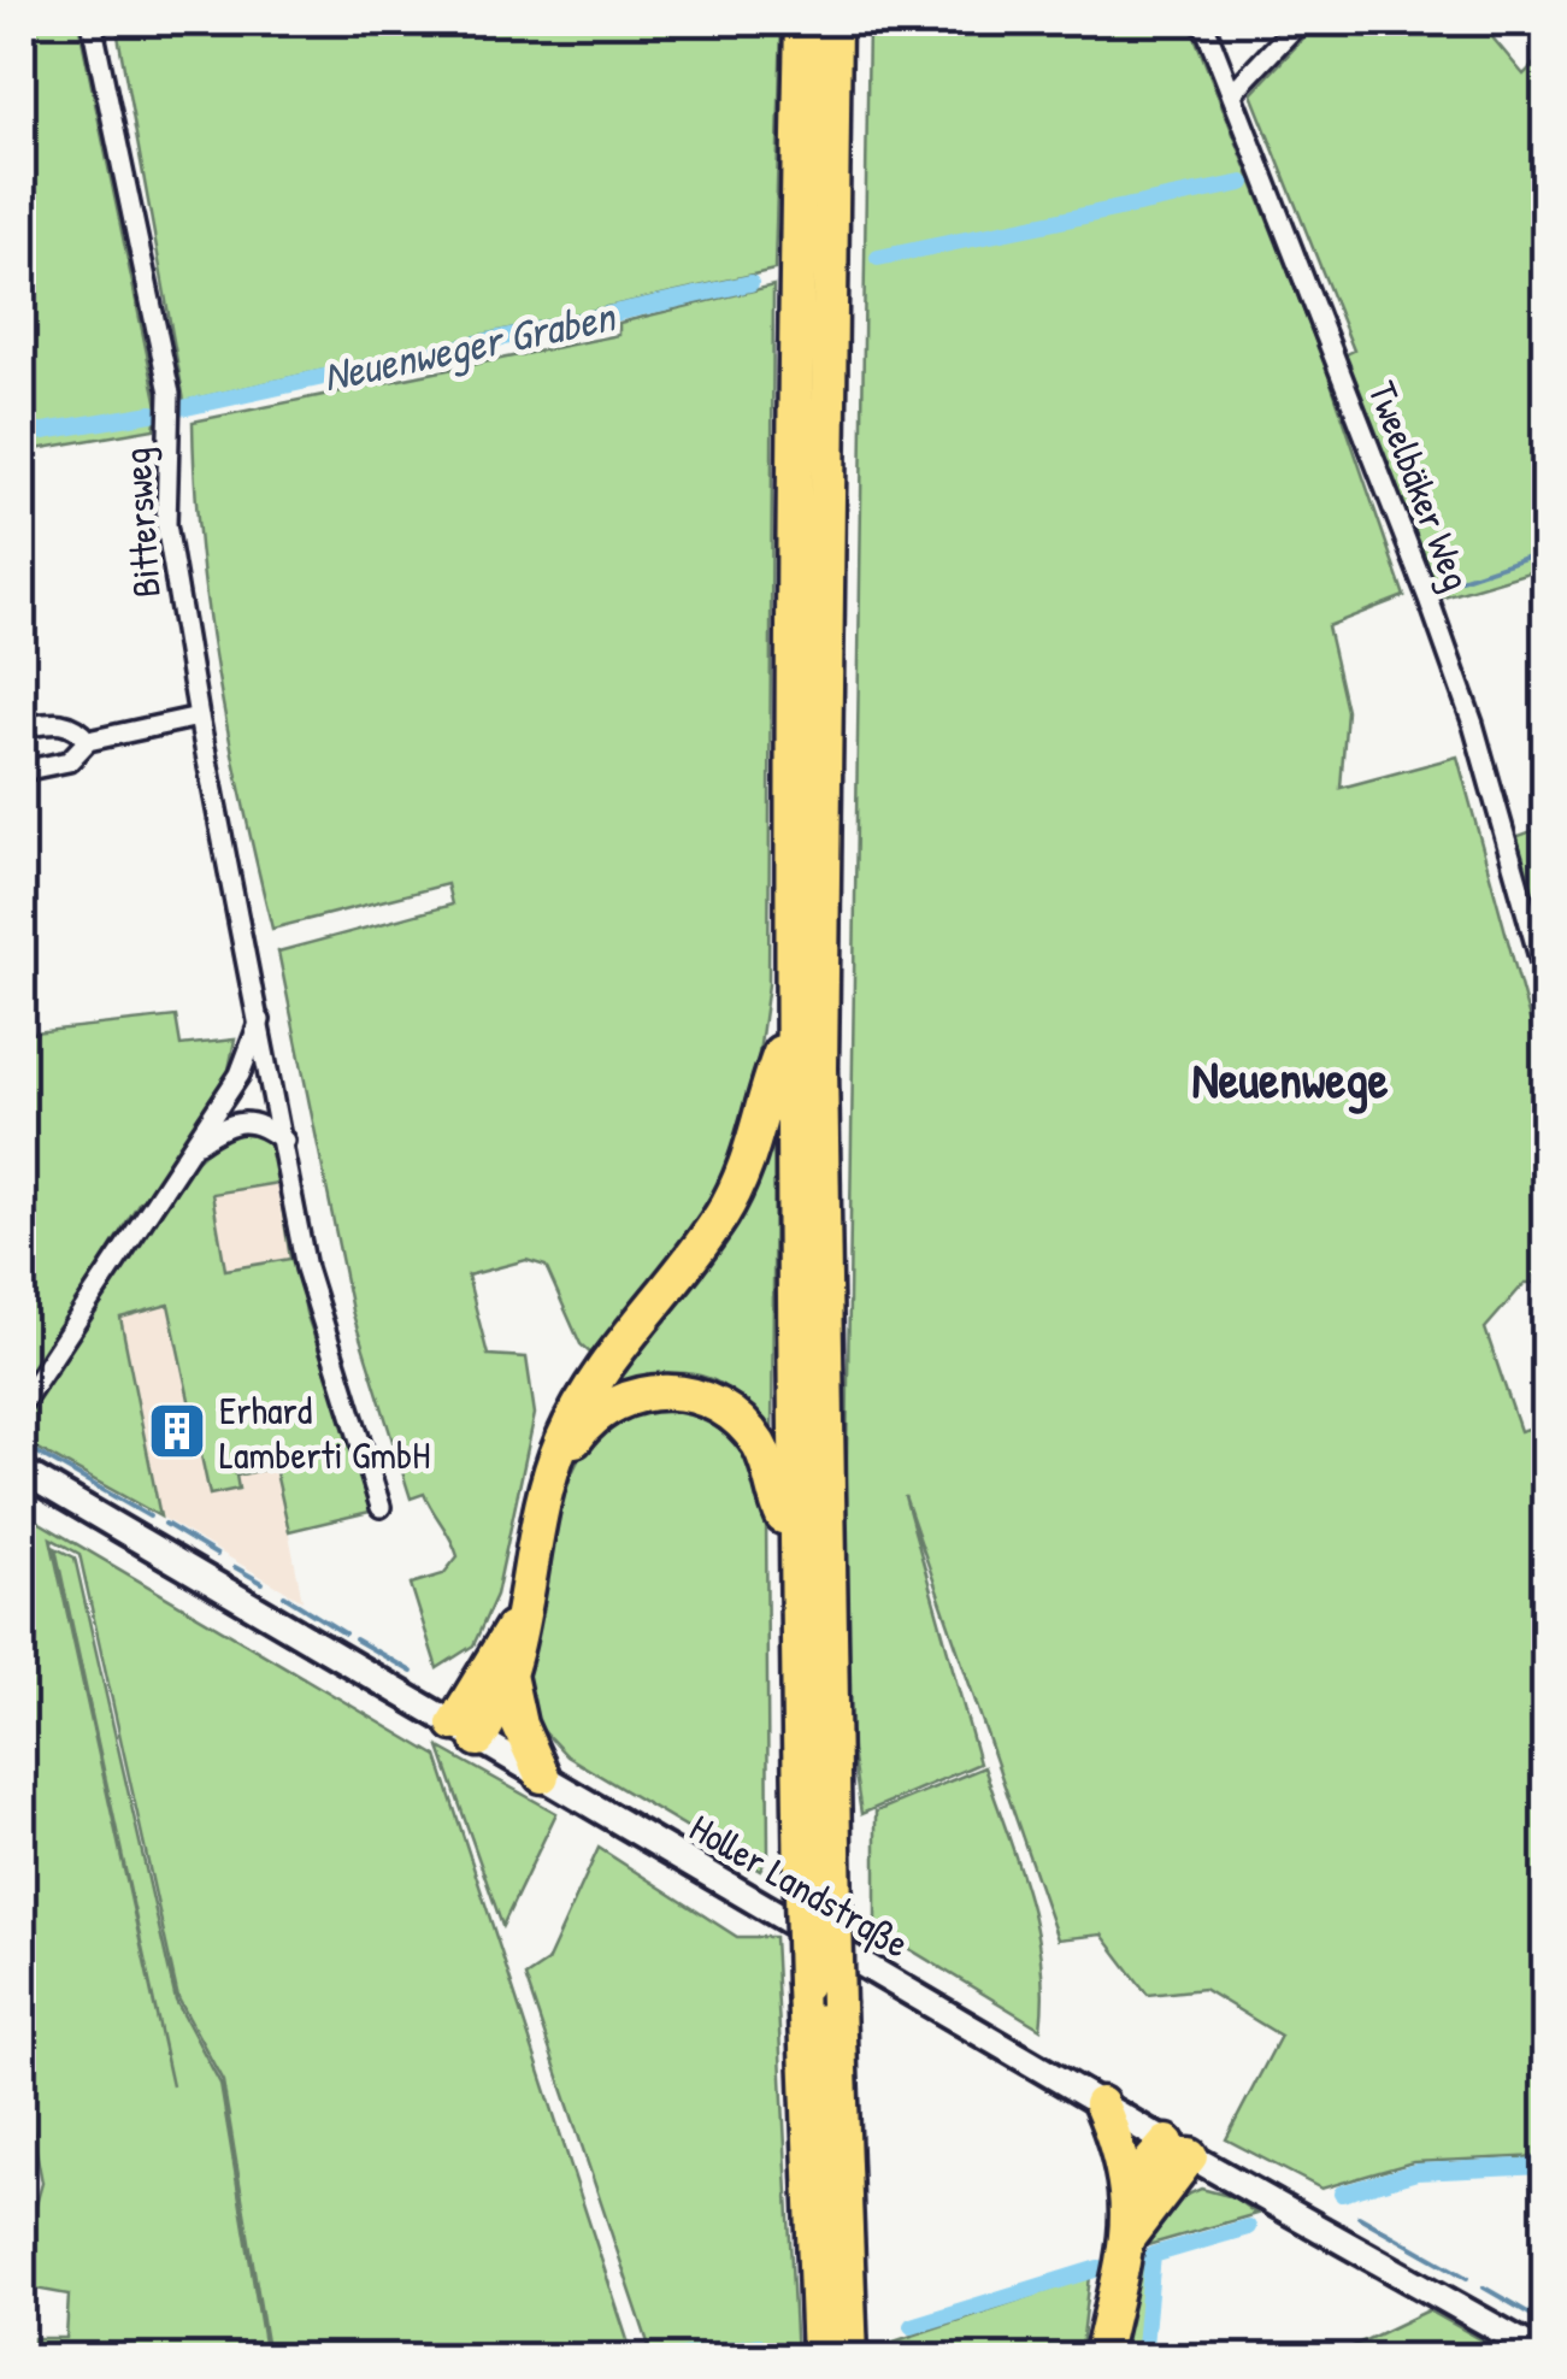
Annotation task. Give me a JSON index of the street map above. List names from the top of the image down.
{
  "streets": {
    "main road": ["Holler Landstraße"],
    "street": ["Tweelbäker Weg", "Bittersweg"]
  },
  "districts": ["Neuenwege"],
  "water": ["Neuenweger Graben"],
  "places": {
    "building": ["Erhard Lamberti GmbH"]
  }
}
